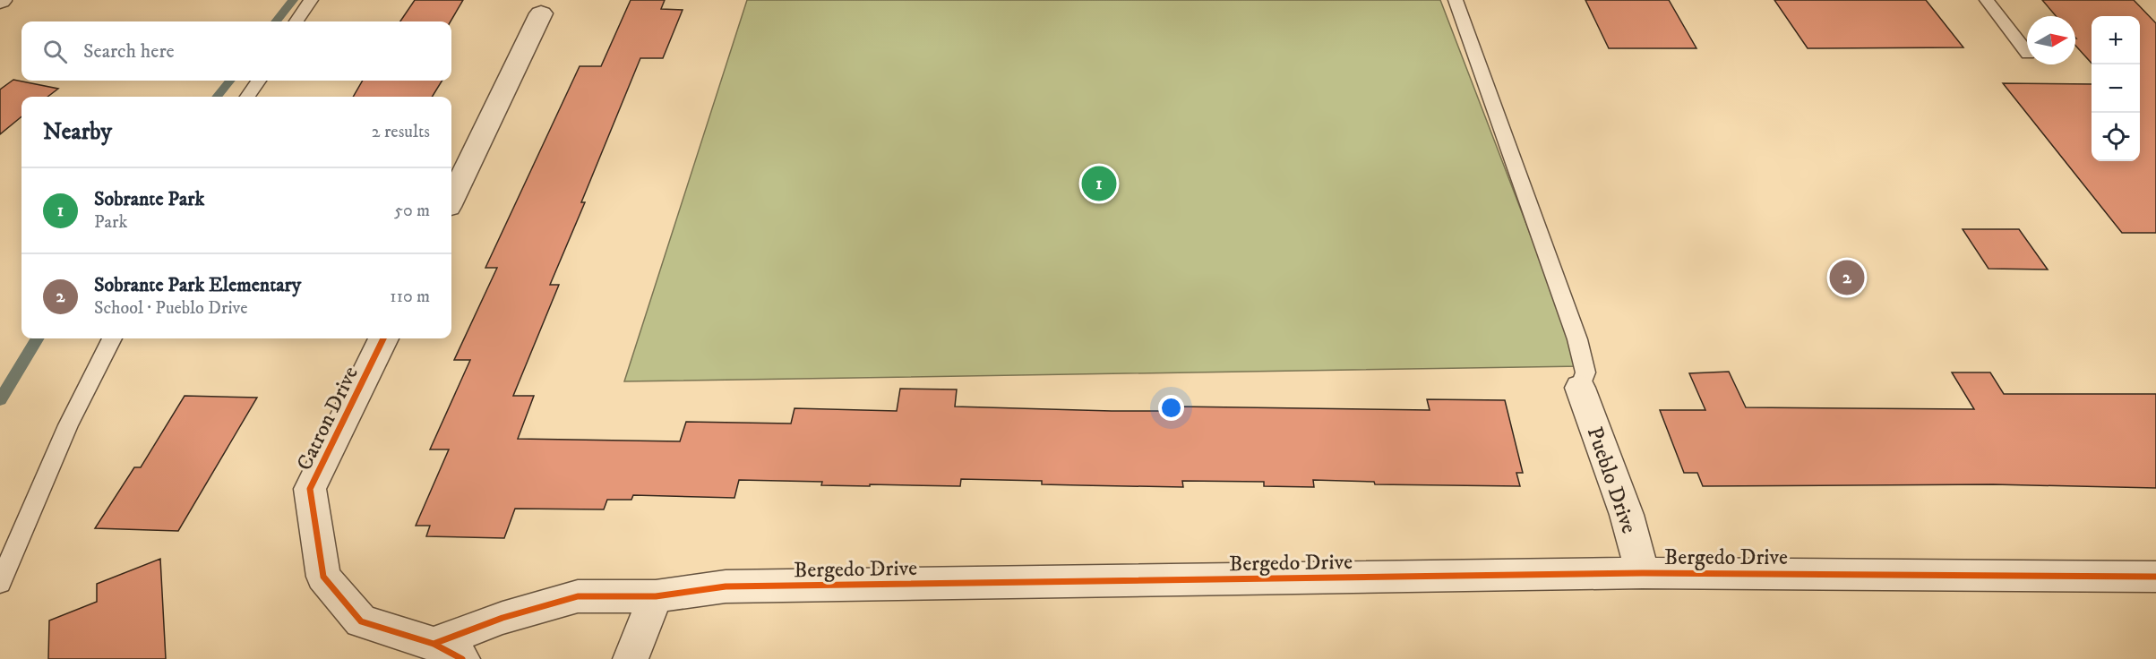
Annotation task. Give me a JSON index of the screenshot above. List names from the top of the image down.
{
  "streets": {
    "street": ["Catron Drive", "Pueblo Drive", "Bergedo Drive"]
  },
  "crossings": [
    ["Catron Drive", "Bergedo Drive"],
    ["Pueblo Drive", "Bergedo Drive"]
  ],
  "north": "right",
  "page": {
    "map_buttons": ["+", "−"],
    "search": "Search here",
    "heading": ["Nearby", "2 results"],
    "pins": ["1", "2"],
    "list": [
      {
        "mark": "1",
        "name": "Sobrante Park",
        "note": "Park",
        "value": "50 m"
      },
      {
        "mark": "2",
        "name": "Sobrante Park Elementary",
        "note": "School · Pueblo Drive",
        "value": "110 m"
      }
    ]
  }
}
